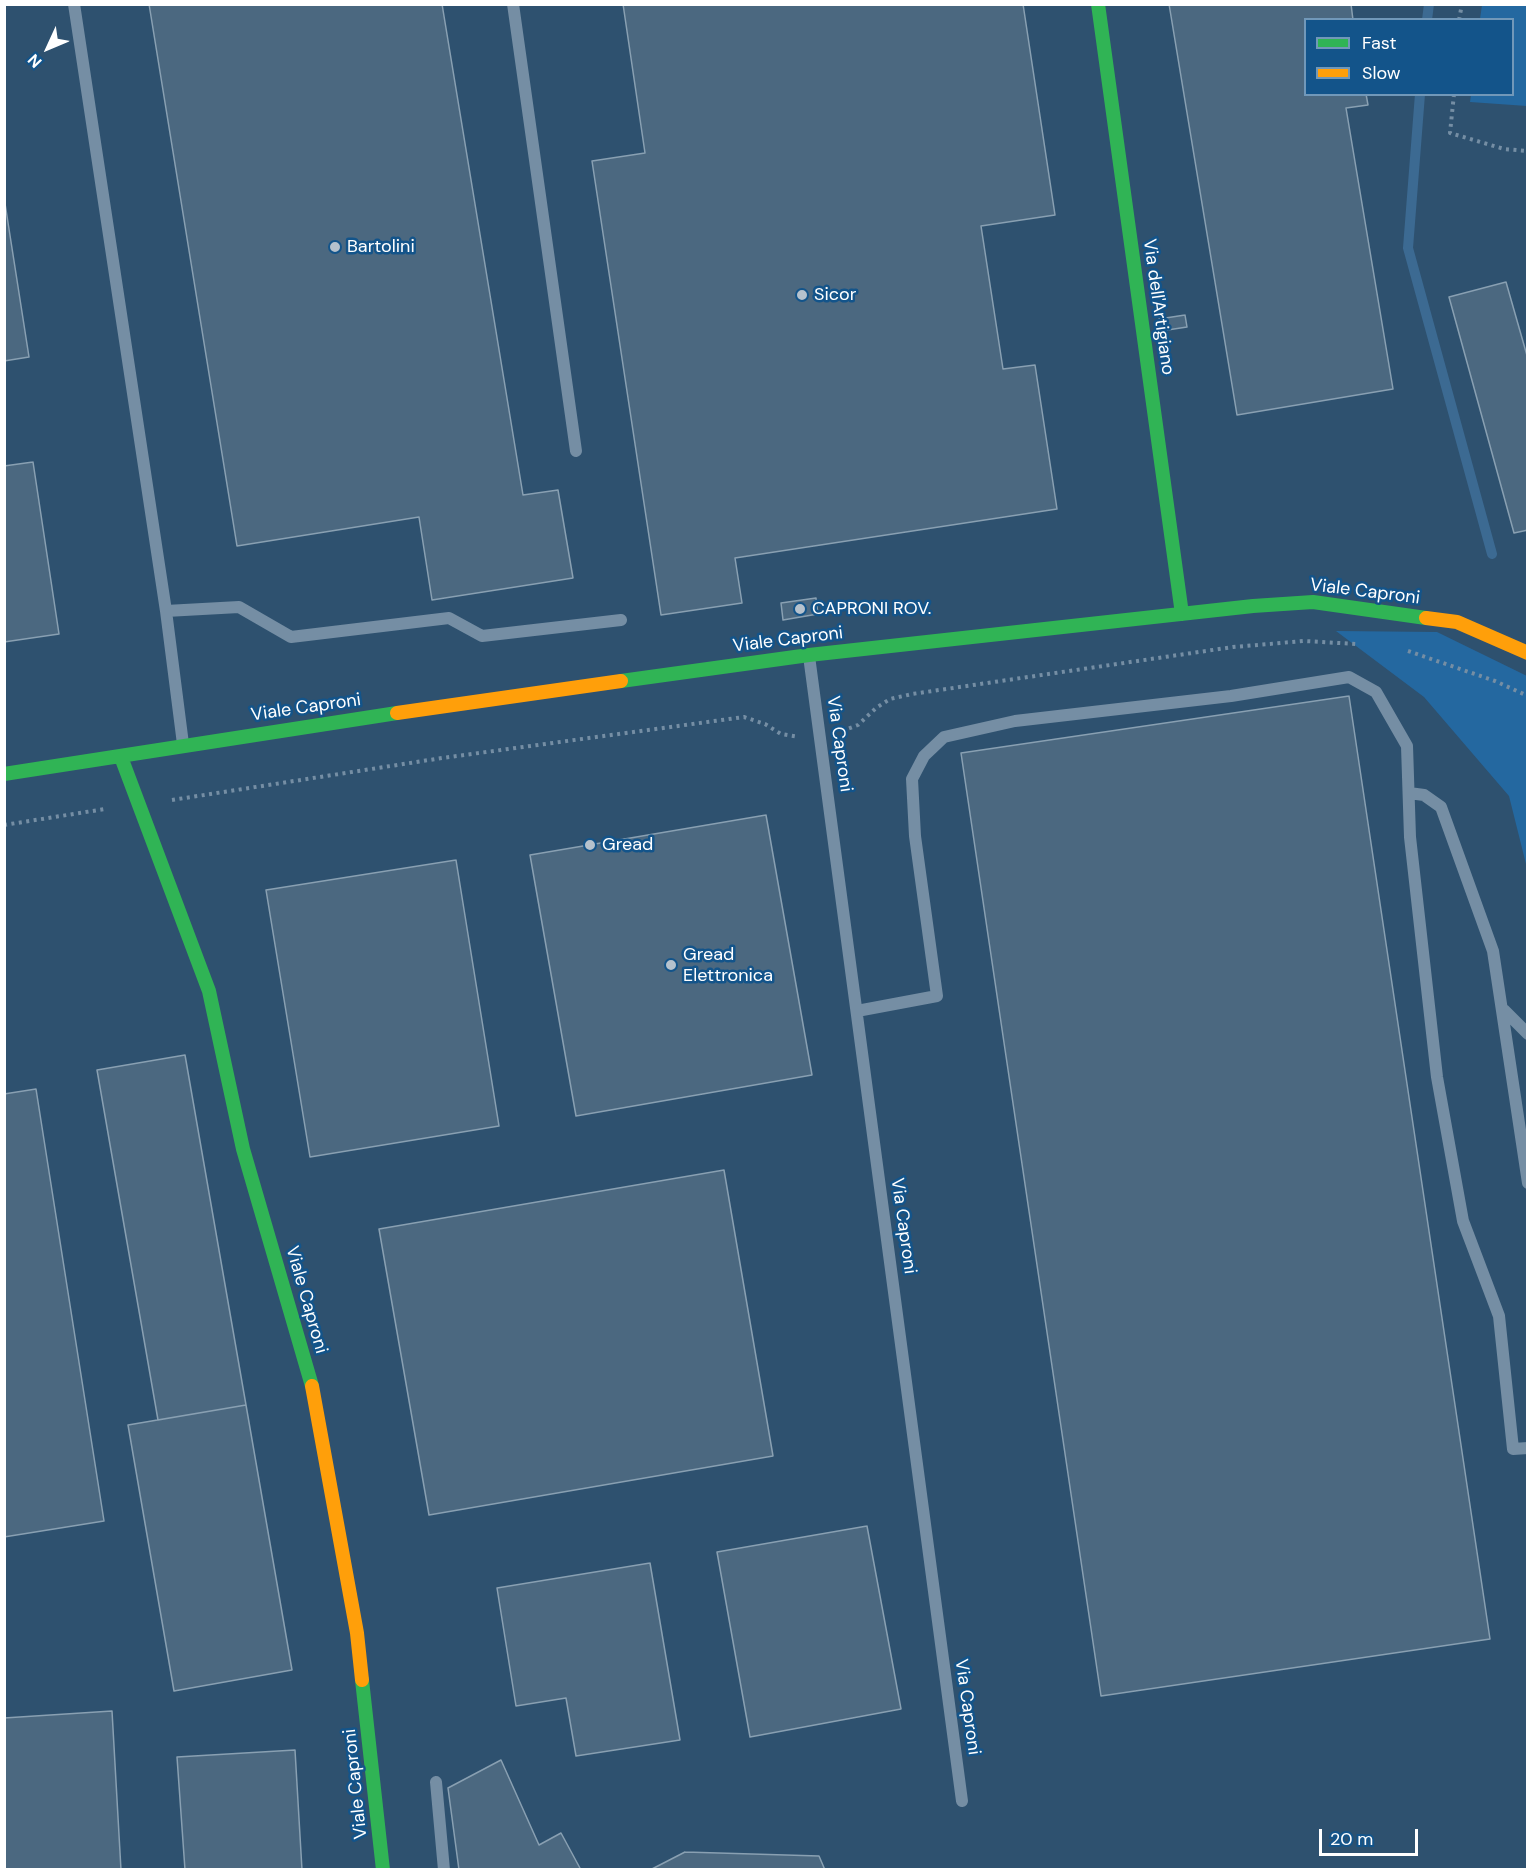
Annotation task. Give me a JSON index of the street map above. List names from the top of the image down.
{
  "streets": {
    "street": ["Via dell'Artigiano", "Viale Caproni"],
    "lane": ["Via Caproni"]
  },
  "crossings": [
    ["Via dell'Artigiano", "Viale Caproni"],
    ["Viale Caproni", "Via Caproni"]
  ],
  "places": [
    "Bartolini",
    "Sicor",
    "CAPRONI ROV.",
    "Gread",
    "Gread Elettronica"
  ],
  "legend": ["Fast", "Slow"],
  "scale_bar": "20 m",
  "north": "bottom left"
}
